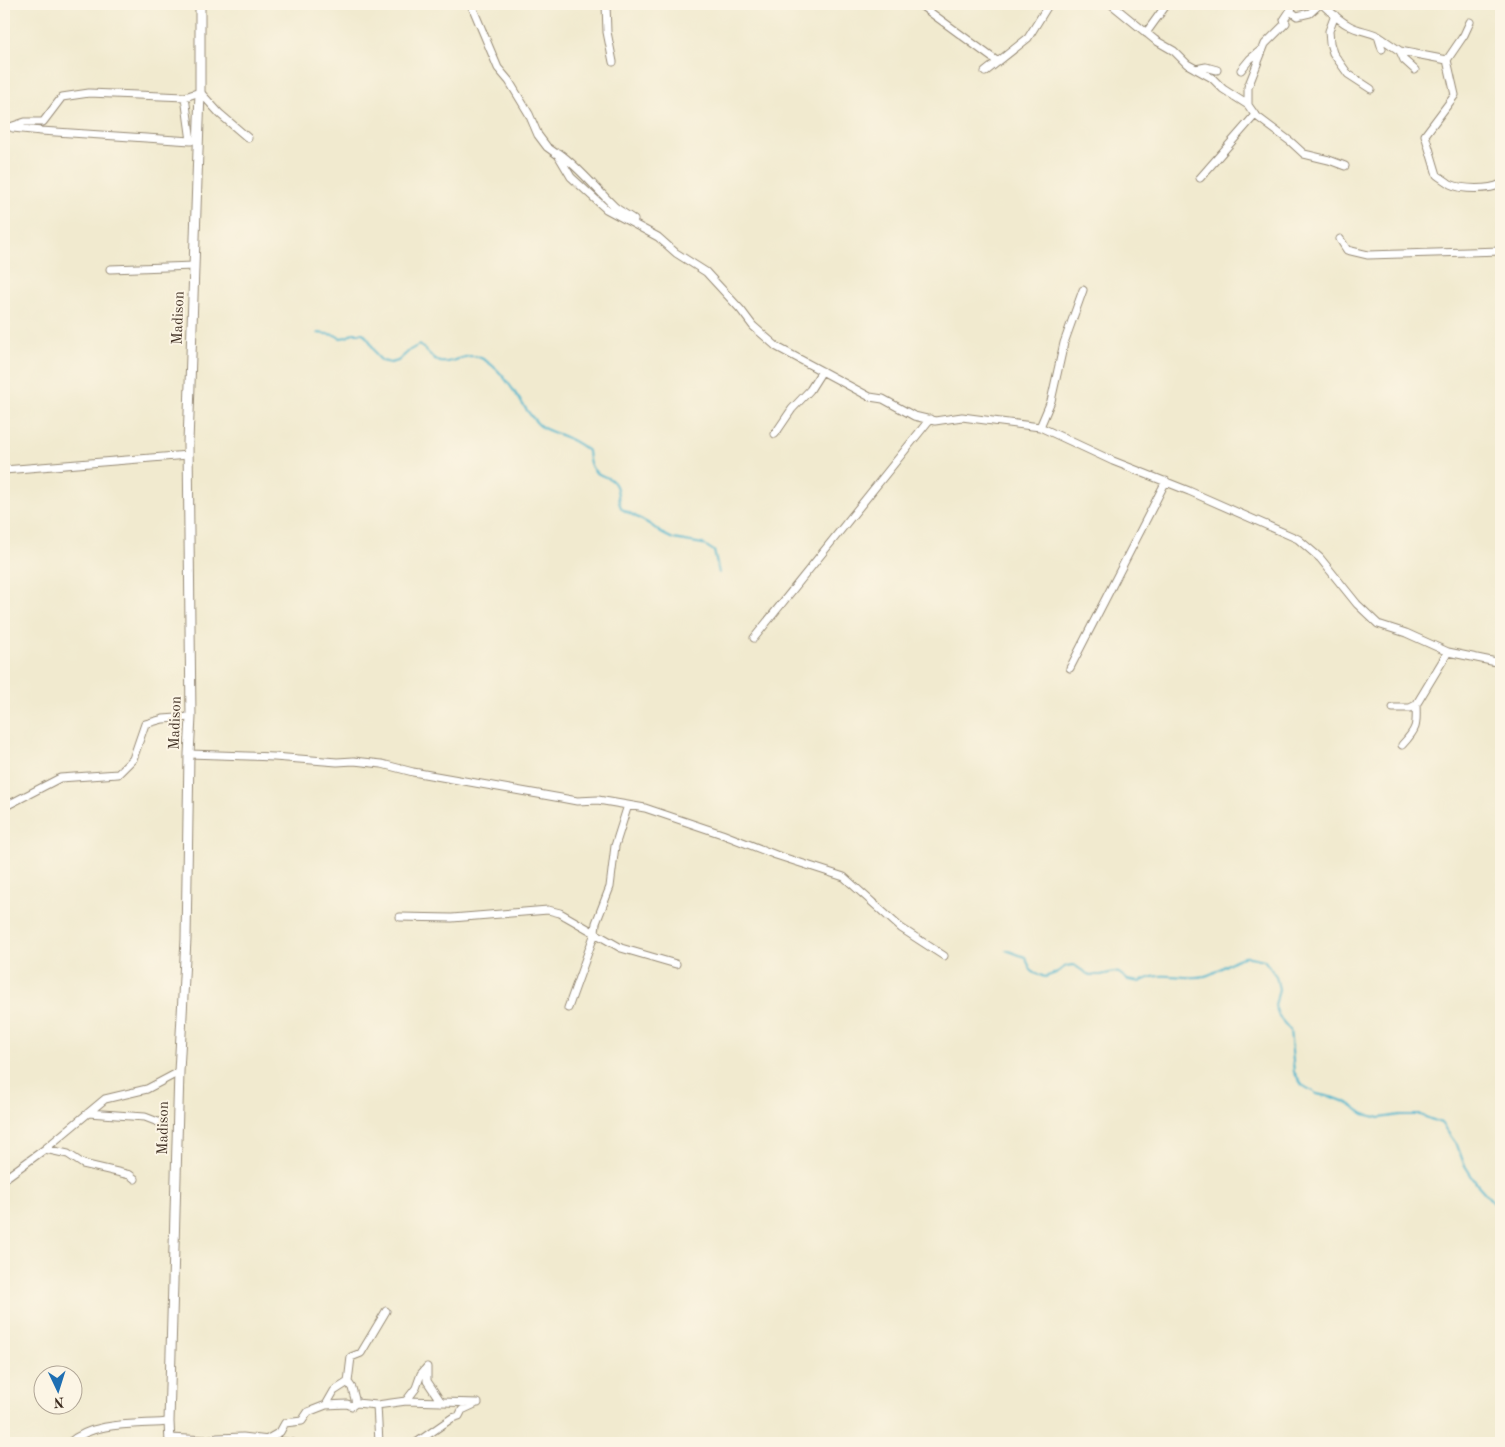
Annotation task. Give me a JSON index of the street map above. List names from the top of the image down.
{
  "streets": {
    "street": ["Madison"]
  },
  "north": "bottom"
}
